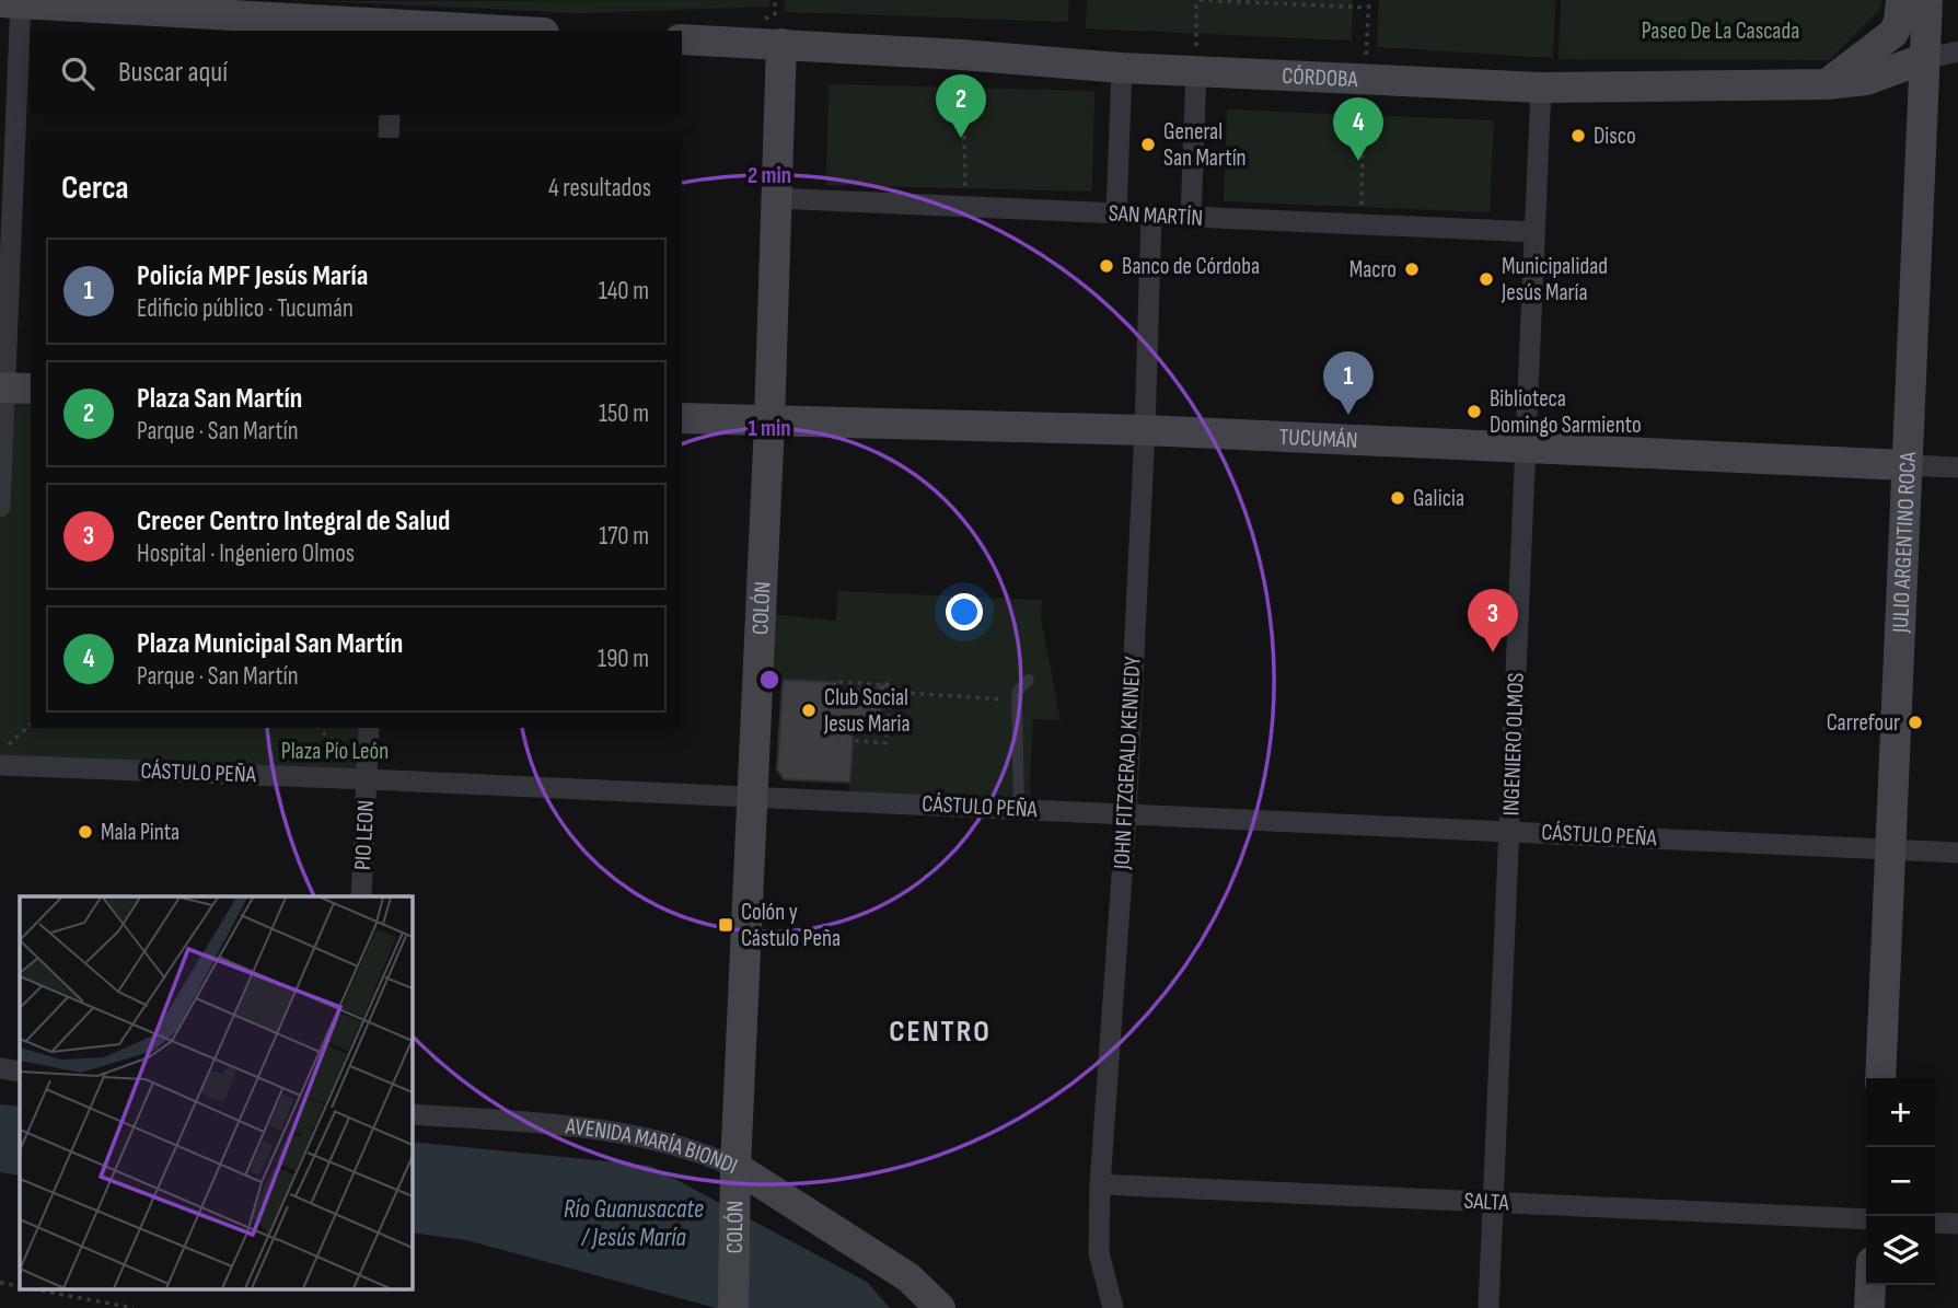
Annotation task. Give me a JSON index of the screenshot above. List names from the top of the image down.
{
  "streets": {
    "street": [
      "CÓRDOBA",
      "SAN MARTÍN",
      "TUCUMÁN",
      "JULIO ARGENTINO ROCA",
      "COLÓN",
      "INGENIERO OLMOS",
      "JOHN FITZGERALD KENNEDY",
      "CÁSTULO PEÑA",
      "PIO LEON",
      "AVENIDA MARÍA BIONDI",
      "SALTA"
    ]
  },
  "crossings": [
    ["CÓRDOBA", "JULIO ARGENTINO ROCA"],
    ["CÓRDOBA", "COLÓN"],
    ["CÓRDOBA", "INGENIERO OLMOS"],
    ["SAN MARTÍN", "COLÓN"],
    ["SAN MARTÍN", "INGENIERO OLMOS"],
    ["SAN MARTÍN", "JOHN FITZGERALD KENNEDY"],
    ["TUCUMÁN", "JULIO ARGENTINO ROCA"],
    ["TUCUMÁN", "COLÓN"],
    ["TUCUMÁN", "INGENIERO OLMOS"],
    ["TUCUMÁN", "JOHN FITZGERALD KENNEDY"],
    ["JULIO ARGENTINO ROCA", "CÁSTULO PEÑA"],
    ["COLÓN", "CÁSTULO PEÑA"],
    ["COLÓN", "AVENIDA MARÍA BIONDI"],
    ["INGENIERO OLMOS", "CÁSTULO PEÑA"],
    ["INGENIERO OLMOS", "SALTA"],
    ["JOHN FITZGERALD KENNEDY", "CÁSTULO PEÑA"],
    ["JOHN FITZGERALD KENNEDY", "SALTA"],
    ["CÁSTULO PEÑA", "PIO LEON"]
  ],
  "districts": ["CENTRO"],
  "water": ["Río Guanusacate / Jesús María"],
  "parks": ["Paseo De La Cascada", "Plaza Pío León"],
  "places": {
    "other": [
      "Disco",
      "General San Martín",
      "Banco de Córdoba",
      "Macro",
      "Municipalidad Jesús María",
      "Biblioteca Domingo Sarmiento",
      "Galicia",
      "Club Social Jesus Maria",
      "Carrefour",
      "Mala Pinta"
    ],
    "transit": ["Colón y Cástulo Peña"]
  },
  "page": {
    "search": "Buscar aquí",
    "pins": [
      "2",
      "4",
      "1",
      "3"
    ],
    "heading": ["Cerca", "4 resultados"],
    "list": [
      {
        "mark": "1",
        "name": "Policía MPF Jesús María",
        "note": "Edificio público · Tucumán",
        "value": "140 m"
      },
      {
        "mark": "2",
        "name": "Plaza San Martín",
        "note": "Parque · San Martín",
        "value": "150 m"
      },
      {
        "mark": "3",
        "name": "Crecer Centro Integral de Salud",
        "note": "Hospital · Ingeniero Olmos",
        "value": "170 m"
      },
      {
        "mark": "4",
        "name": "Plaza Municipal San Martín",
        "note": "Parque · San Martín",
        "value": "190 m"
      }
    ],
    "map_buttons": ["+", "−"]
  },
  "rings": ["2 min", "1 min"]
}
